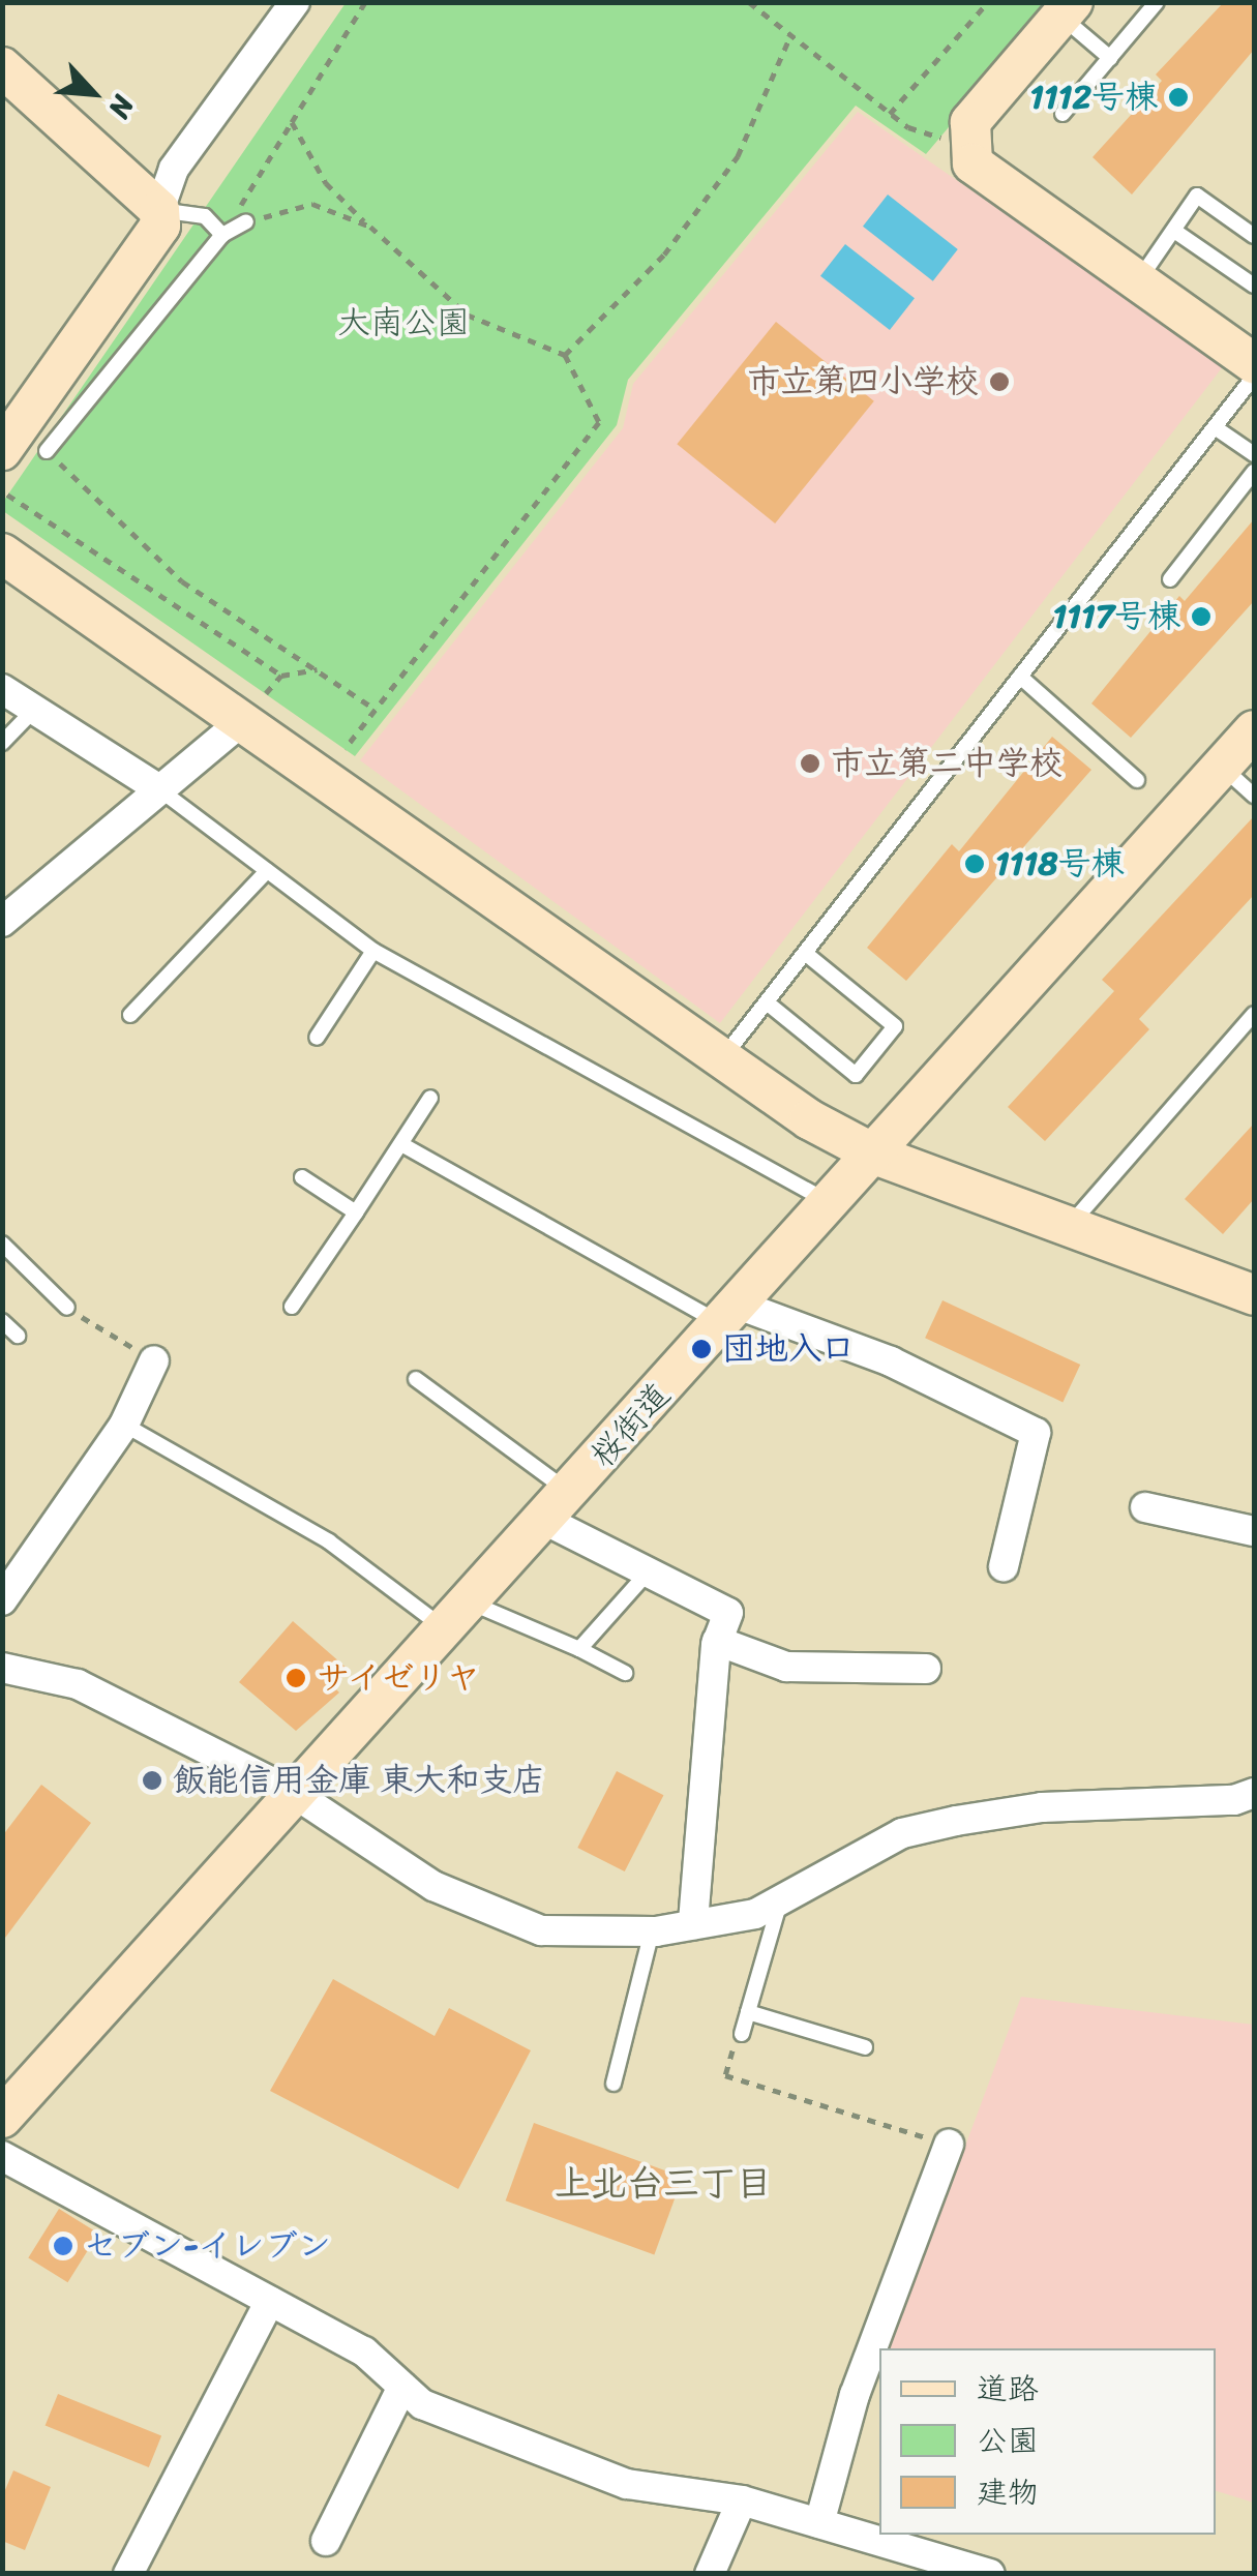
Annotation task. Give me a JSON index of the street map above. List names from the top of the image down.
{
  "streets": {
    "street": ["桜街道"]
  },
  "districts": ["上北台三丁目"],
  "parks": ["大南公園"],
  "places": [
    "1112号棟",
    "市立第四小学校",
    "1117号棟",
    "市立第二中学校",
    "1118号棟",
    "団地入口",
    "サイゼリヤ",
    "飯能信用金庫 東大和支店",
    "セブン-イレブン"
  ],
  "legend": ["道路", "公園", "建物"],
  "north": "bottom right"
}
